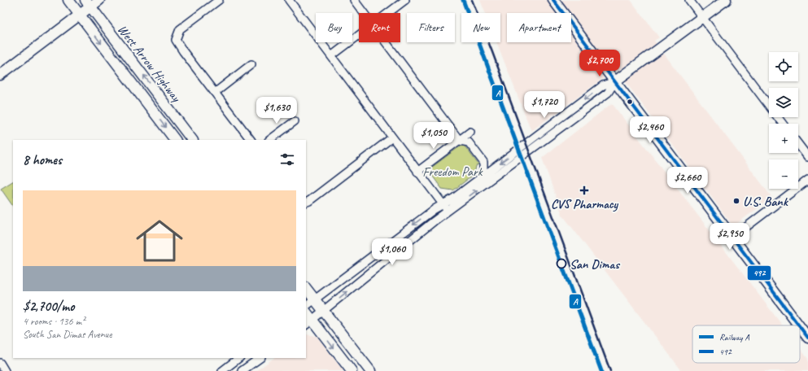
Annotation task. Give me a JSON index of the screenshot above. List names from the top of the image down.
{
  "streets": {
    "main road": ["West Arrow Highway"]
  },
  "parks": ["Freedom Park"],
  "places": {
    "health": ["CVS Pharmacy"],
    "other": ["U.S. Bank", "San Dimas"]
  },
  "lines": ["rail line A", "transit line 492"],
  "legend": ["Railway A", "492"],
  "page": {
    "chip": [
      "Buy",
      "Rent",
      "Filters",
      "New",
      "Apartment"
    ],
    "price": [
      "$2,700",
      "$1,720",
      "$1,630",
      "$2,460",
      "$1,050",
      "$2,660",
      "$2,950",
      "$1,060"
    ],
    "map_buttons": ["+", "−"],
    "heading": "8 homes",
    "list": [
      {
        "name": "$2,700/mo",
        "note": "4 rooms · 136 m² · South San Dimas Avenue"
      }
    ]
  }
}
